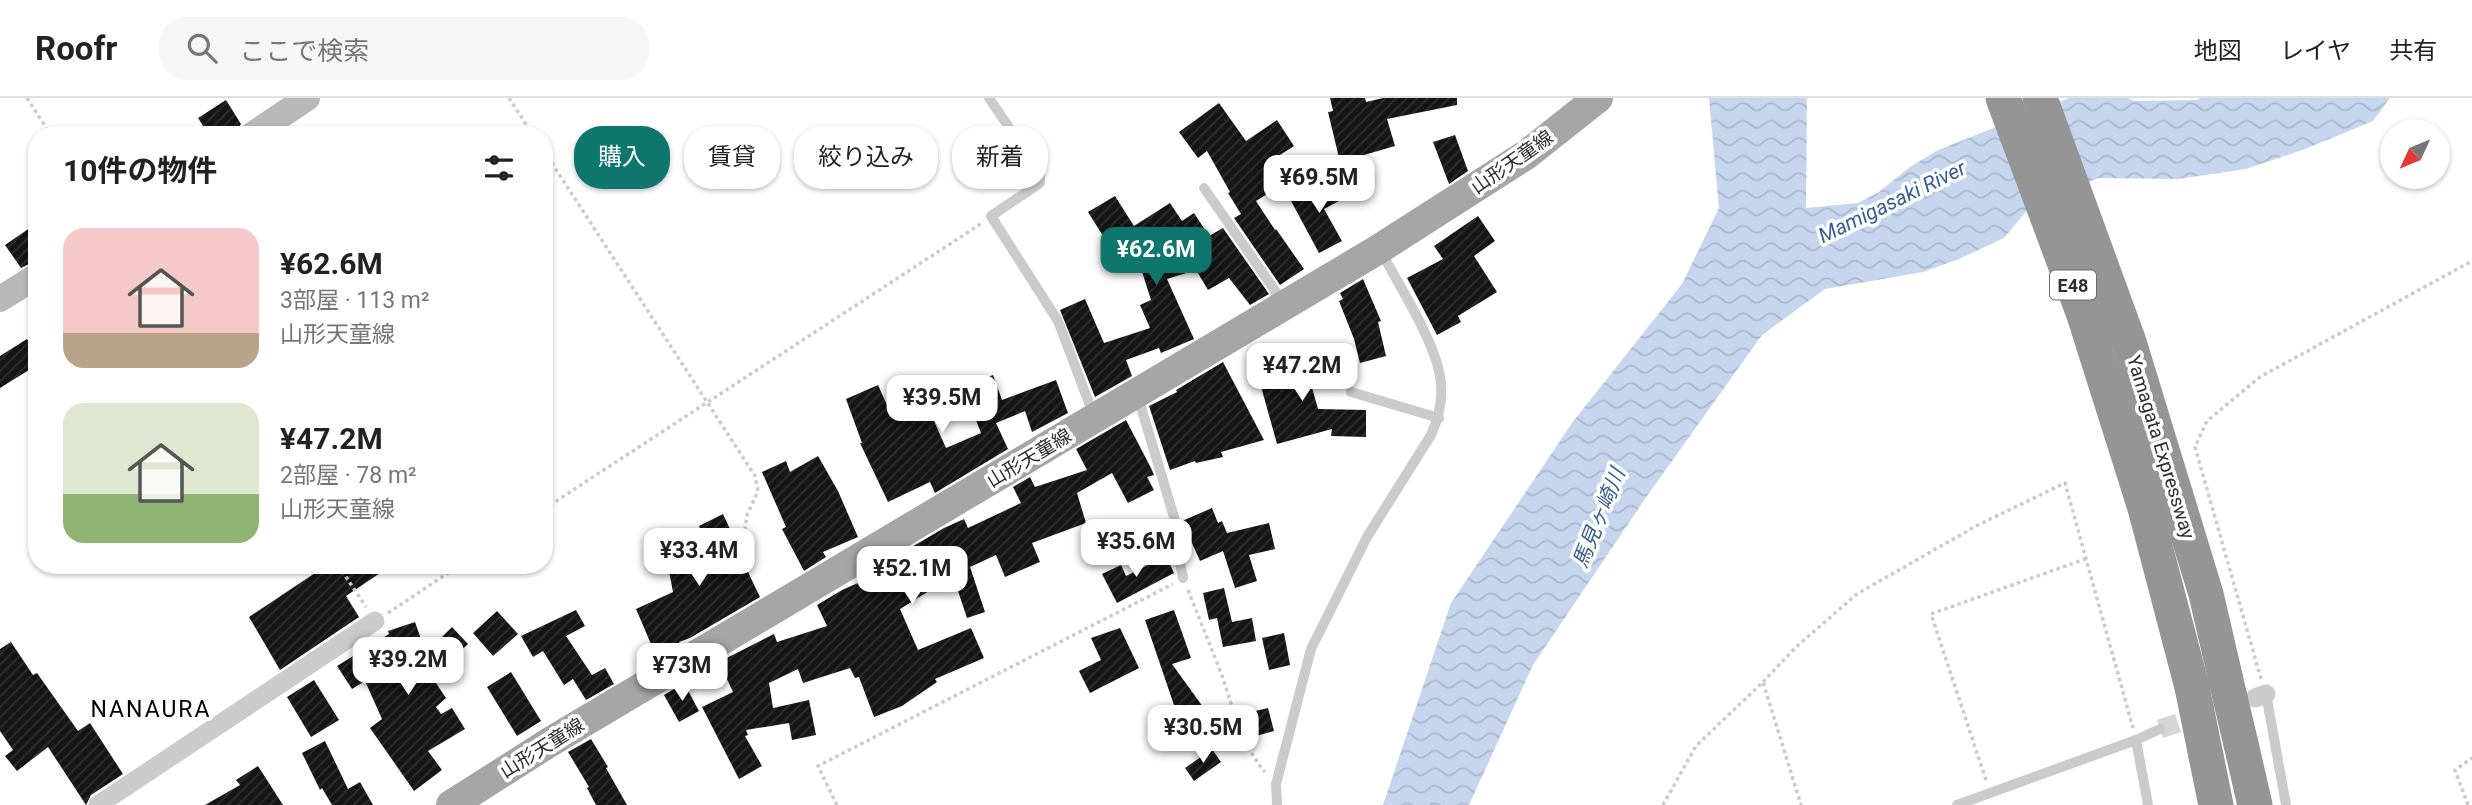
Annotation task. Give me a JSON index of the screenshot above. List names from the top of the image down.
{
  "streets": {
    "highway": ["E48", "Yamagata Expressway"],
    "main road": ["山形天童線"]
  },
  "districts": ["NANAURA"],
  "water": ["Mamigasaki River", "馬見ヶ崎川"],
  "north": "bottom left",
  "page": {
    "header": "Roofr",
    "search": "ここで検索",
    "nav": ["地図", "レイヤ", "共有"],
    "chip": [
      "購入",
      "賃貸",
      "絞り込み",
      "新着"
    ],
    "heading": "10件の物件",
    "price": [
      "¥69.5M",
      "¥62.6M",
      "¥47.2M",
      "¥39.5M",
      "¥35.6M",
      "¥33.4M",
      "¥52.1M",
      "¥39.2M",
      "¥73M",
      "¥30.5M"
    ],
    "list": [
      {
        "name": "¥62.6M",
        "note": "3部屋 · 113 m² · 山形天童線"
      },
      {
        "name": "¥47.2M",
        "note": "2部屋 · 78 m² · 山形天童線"
      }
    ]
  }
}
